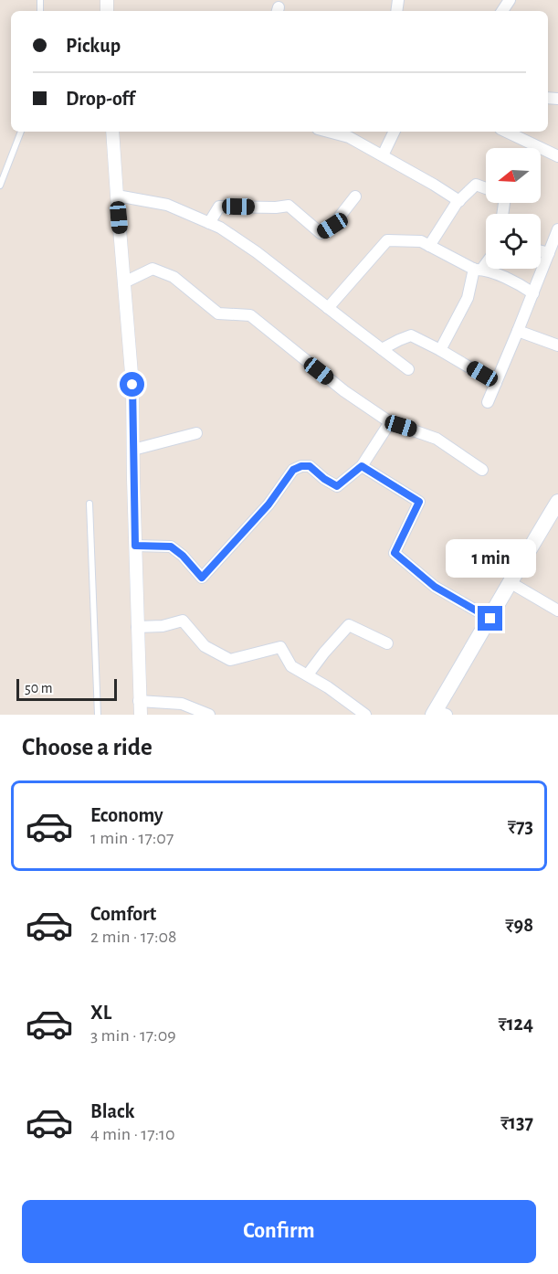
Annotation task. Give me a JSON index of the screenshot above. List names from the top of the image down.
{
  "scale_bar": "50 m",
  "north": "left",
  "page": {
    "banner": ["Pickup", "Drop-off"],
    "bubble": "1 min",
    "scale": "50 m",
    "heading": "Choose a ride",
    "list": [
      {
        "name": "Economy",
        "note": "1 min · 17:07",
        "value": "₹73"
      },
      {
        "name": "Comfort",
        "note": "2 min · 17:08",
        "value": "₹98"
      },
      {
        "name": "XL",
        "note": "3 min · 17:09",
        "value": "₹124"
      },
      {
        "name": "Black",
        "note": "4 min · 17:10",
        "value": "₹137"
      }
    ],
    "buttons": "Confirm"
  }
}
